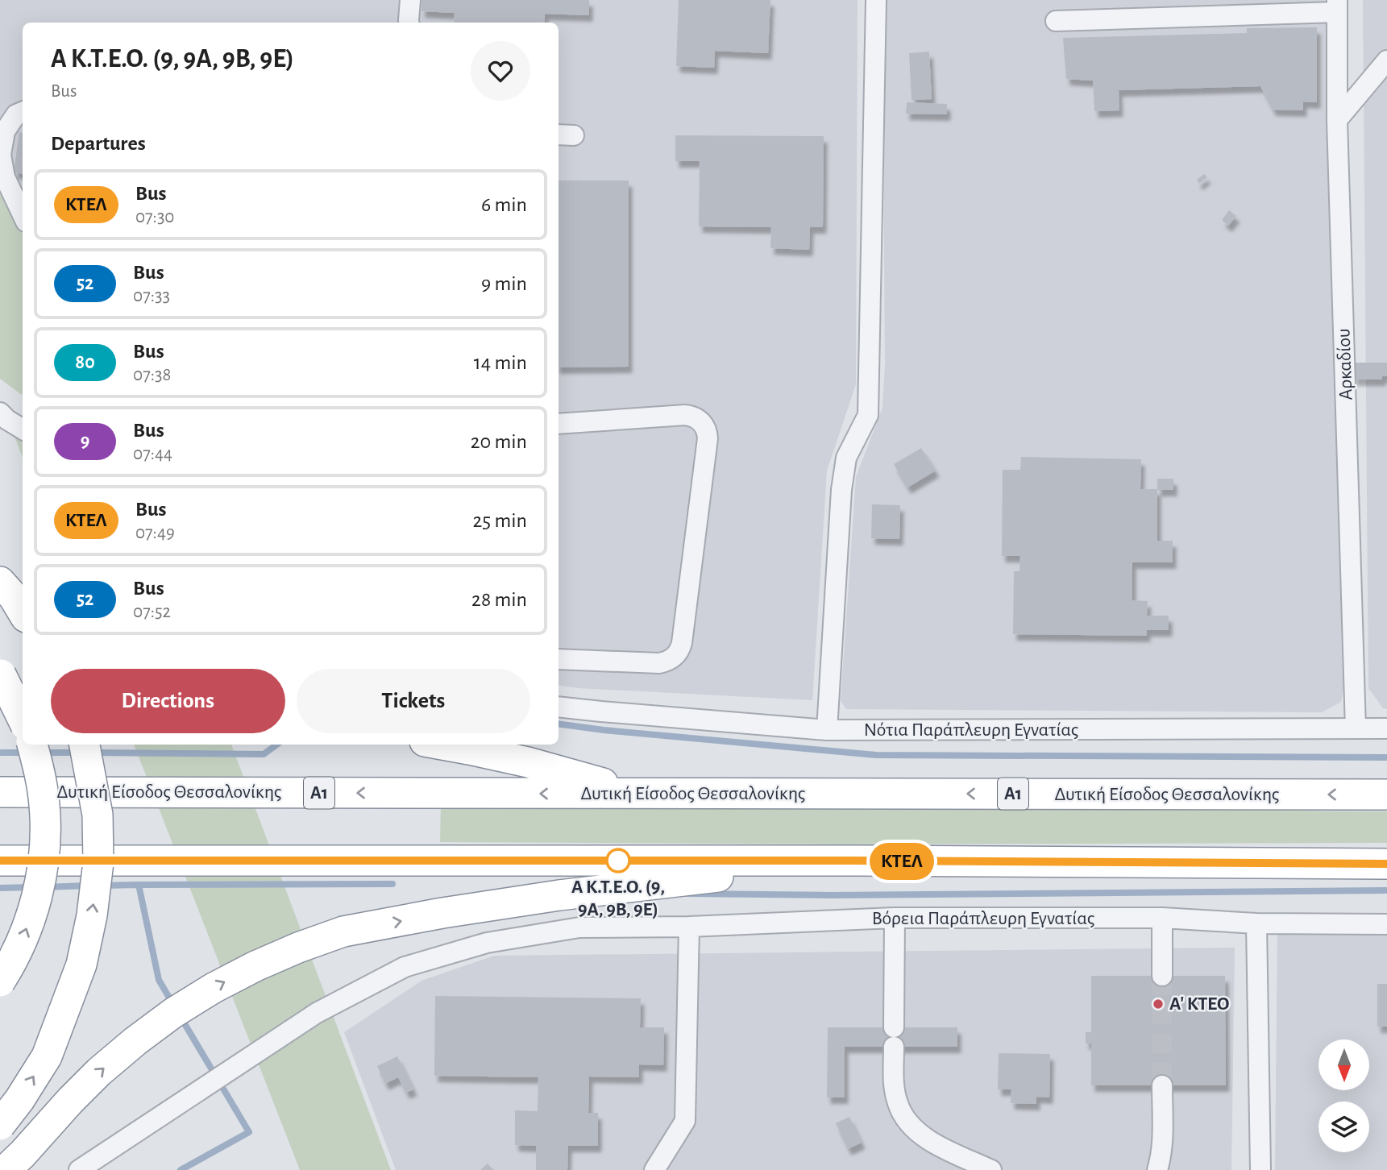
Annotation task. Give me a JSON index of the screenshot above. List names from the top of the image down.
{
  "streets": {
    "highway": ["Δυτική Είσοδος Θεσσαλονίκης", "Α1"],
    "street": ["Αρκαδίου", "Νότια Παράπλευρη Εγνατίας", "Βόρεια Παράπλευρη Εγνατίας"]
  },
  "crossings": [
    ["Αρκαδίου", "Νότια Παράπλευρη Εγνατίας"]
  ],
  "places": ["Α Κ.Τ.Ε.Ο. (9, 9Α, 9Β, 9Ε)", "Α' ΚΤΕΟ"],
  "lines": ["bus line ΚΤΕΛ"],
  "north": "bottom",
  "page": {
    "on_map": "ΚΤΕΛ",
    "heading": [
      ["Α Κ.Τ.Ε.Ο. (9, 9Α, 9Β, 9Ε)", "Bus"],
      "Departures"
    ],
    "list": [
      {
        "mark": "ΚΤΕΛ",
        "name": "Bus",
        "note": "07:30",
        "value": "6 min"
      },
      {
        "mark": "52",
        "name": "Bus",
        "note": "07:33",
        "value": "9 min"
      },
      {
        "mark": "80",
        "name": "Bus",
        "note": "07:38",
        "value": "14 min"
      },
      {
        "mark": "9",
        "name": "Bus",
        "note": "07:44",
        "value": "20 min"
      },
      {
        "mark": "ΚΤΕΛ",
        "name": "Bus",
        "note": "07:49",
        "value": "25 min"
      },
      {
        "mark": "52",
        "name": "Bus",
        "note": "07:52",
        "value": "28 min"
      }
    ],
    "buttons": ["Directions", "Tickets"]
  }
}
